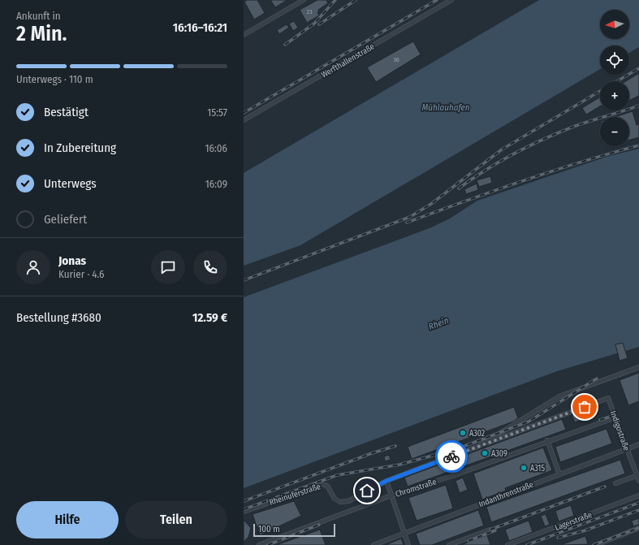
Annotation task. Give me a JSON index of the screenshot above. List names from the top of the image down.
{
  "streets": {
    "street": [
      "Werfthallenstraße",
      "Indigostraße",
      "Chromstraße",
      "Rheinuferstraße",
      "Indanthrenstraße",
      "Lagerstraße"
    ]
  },
  "crossings": [
    ["Indigostraße", "Chromstraße"],
    ["Indigostraße", "Rheinuferstraße"],
    ["Indigostraße", "Indanthrenstraße"]
  ],
  "water": ["Mühlauhafen", "Rhein"],
  "places": ["A302", "A309", "A315"],
  "house_numbers": ["23", "36"],
  "scale_bar": "100 m",
  "north": "left",
  "page": {
    "heading": ["2 Min.", "Ankunft in", "16:16–16:21"],
    "panel": [
      "Jonas",
      "Kurier · 4.6",
      "Bestellung #3680",
      "12.59 €"
    ],
    "map_buttons": ["+", "−"],
    "bar": "Unterwegs · 110 m",
    "list": [
      ["Bestätigt", "15:57"],
      ["In Zubereitung", "16:06"],
      ["Unterwegs", "16:09"],
      "Geliefert"
    ],
    "buttons": ["Hilfe", "Teilen"],
    "scale": "100 m"
  }
}
